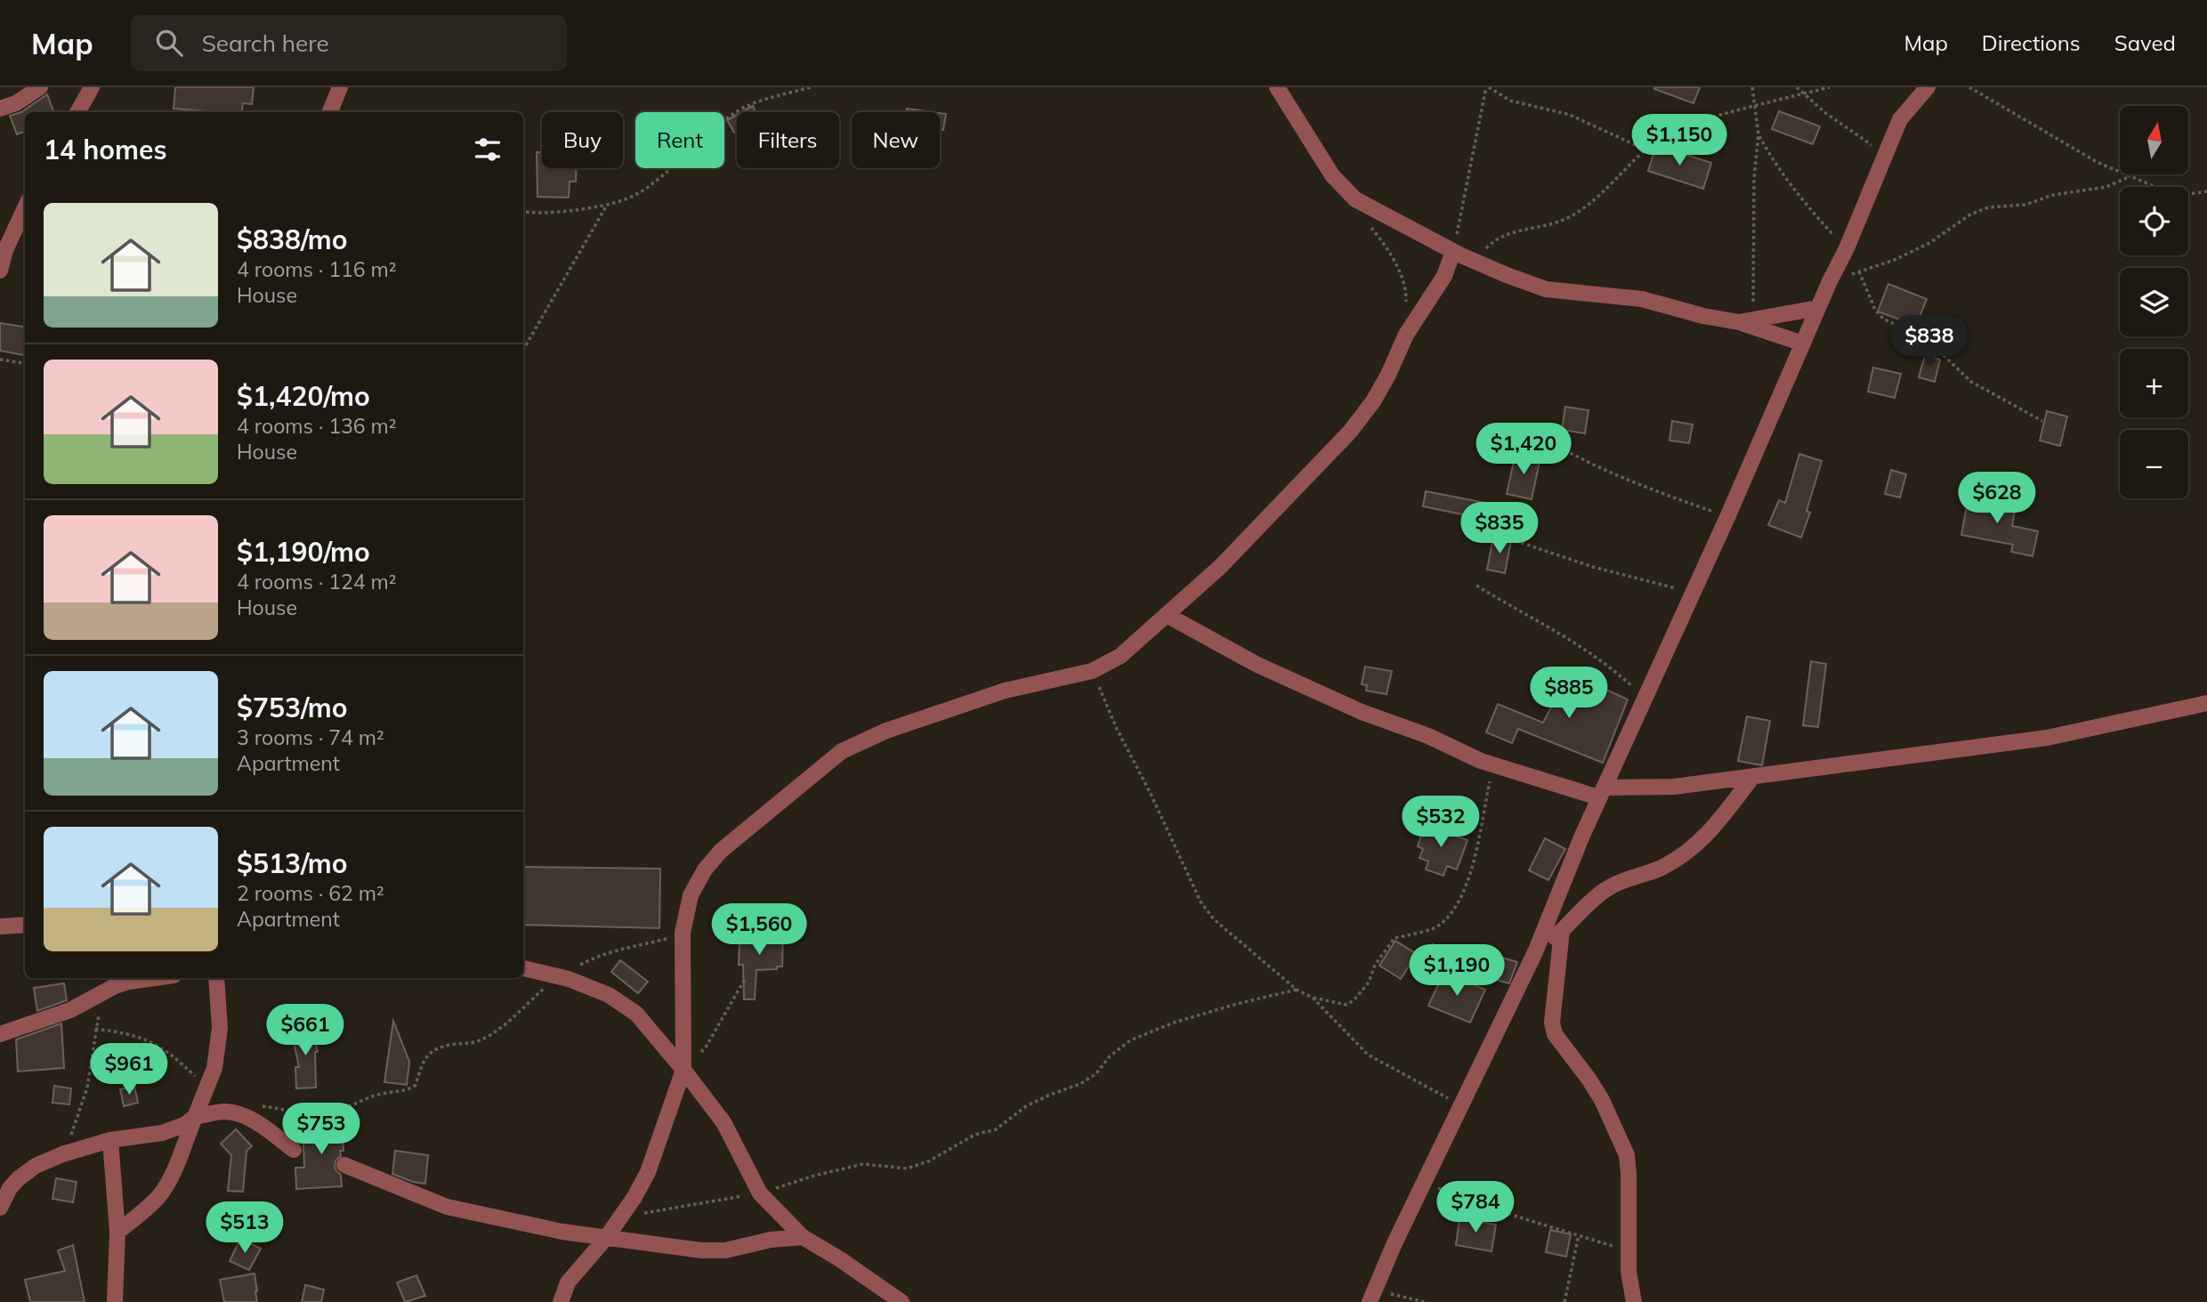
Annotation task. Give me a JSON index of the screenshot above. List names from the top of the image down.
{
  "north": "top",
  "page": {
    "header": "Map",
    "search": "Search here",
    "nav": ["Map", "Directions", "Saved"],
    "map_buttons": ["+", "−"],
    "chip": [
      "Buy",
      "Rent",
      "Filters",
      "New"
    ],
    "heading": "14 homes",
    "price": [
      "$1,150",
      "$838",
      "$1,420",
      "$628",
      "$835",
      "$885",
      "$532",
      "$1,560",
      "$1,190",
      "$661",
      "$961",
      "$753",
      "$784",
      "$513"
    ],
    "list": [
      {
        "name": "$838/mo",
        "note": "4 rooms · 116 m² · House"
      },
      {
        "name": "$1,420/mo",
        "note": "4 rooms · 136 m² · House"
      },
      {
        "name": "$1,190/mo",
        "note": "4 rooms · 124 m² · House"
      },
      {
        "name": "$753/mo",
        "note": "3 rooms · 74 m² · Apartment"
      },
      {
        "name": "$513/mo",
        "note": "2 rooms · 62 m² · Apartment"
      }
    ]
  }
}
